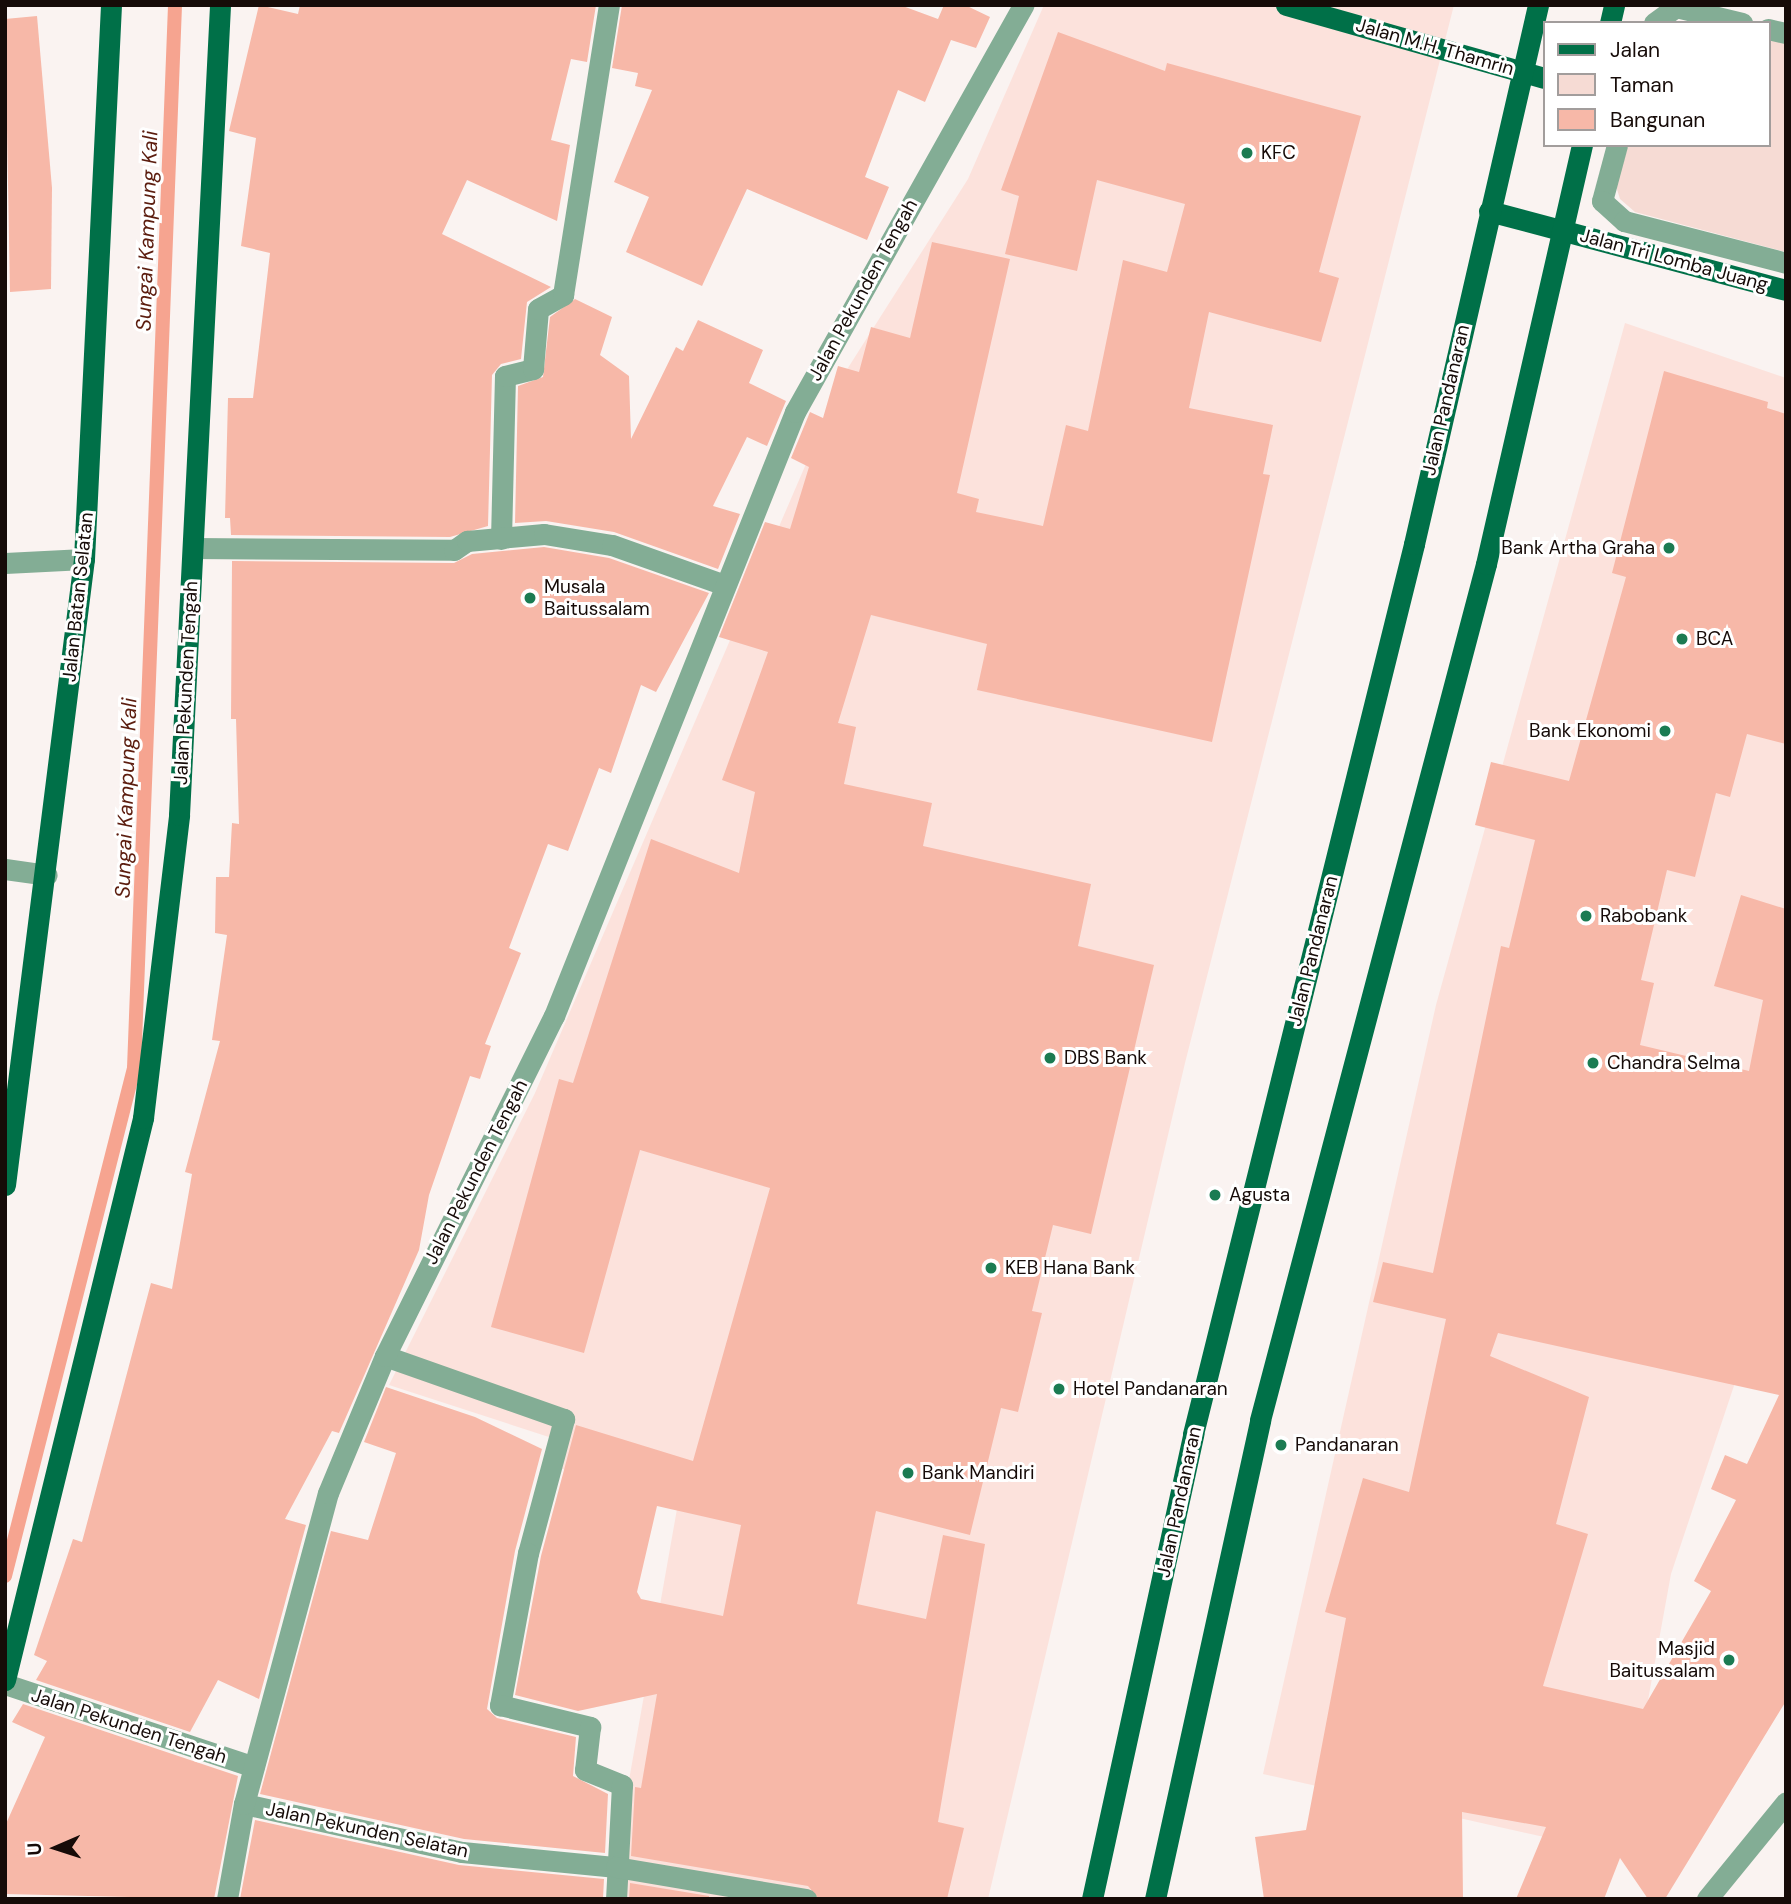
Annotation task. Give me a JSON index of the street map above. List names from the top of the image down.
{
  "streets": {
    "main road": [
      "Jalan M.H. Thamrin",
      "Jalan Tri Lomba Juang",
      "Jalan Pekunden Tengah",
      "Jalan Pandanaran",
      "Jalan Batan Selatan"
    ],
    "street": ["Jalan Pekunden Selatan"]
  },
  "crossings": [
    ["Jalan M.H. Thamrin", "Jalan Pandanaran"],
    ["Jalan Tri Lomba Juang", "Jalan Pandanaran"],
    ["Jalan Pekunden Tengah", "Jalan Pekunden Selatan"]
  ],
  "water": ["Sungai Kampung Kali"],
  "places": [
    "KFC",
    "Bank Artha Graha",
    "Musala Baitussalam",
    "BCA",
    "Bank Ekonomi",
    "Rabobank",
    "DBS Bank",
    "Chandra Selma",
    "Agusta",
    "KEB Hana Bank",
    "Hotel Pandanaran",
    "Pandanaran",
    "Bank Mandiri",
    "Masjid Baitussalam"
  ],
  "legend": ["Jalan", "Taman", "Bangunan"],
  "north": "left"
}
